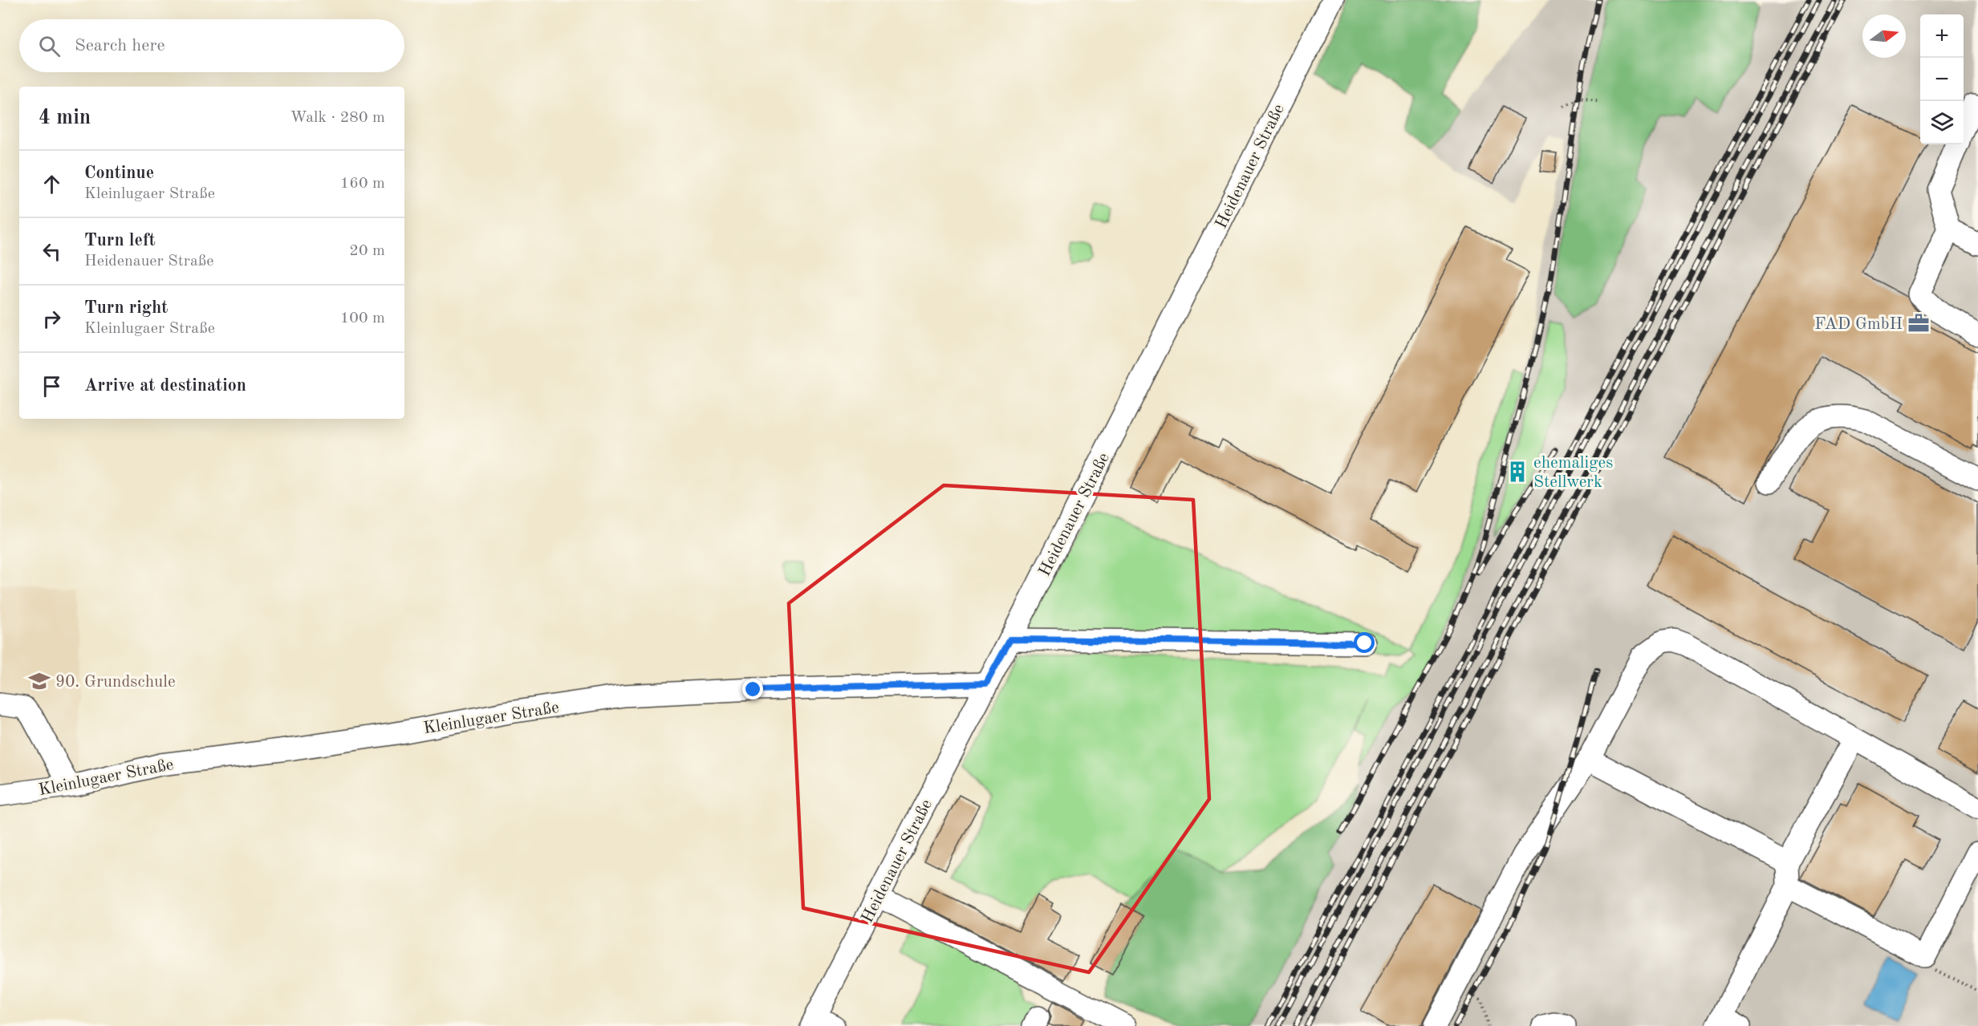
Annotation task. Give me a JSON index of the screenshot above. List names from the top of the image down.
{
  "streets": {
    "street": ["Heidenauer Straße", "Kleinlugaer Straße"]
  },
  "crossings": [
    ["Heidenauer Straße", "Kleinlugaer Straße"]
  ],
  "places": {
    "office": ["FAD GmbH"],
    "building": ["ehemaliges Stellwerk"],
    "school or university": ["90. Grundschule"]
  },
  "north": "right",
  "page": {
    "map_buttons": ["+", "−"],
    "search": "Search here",
    "heading": ["4 min", "Walk · 280 m"],
    "list": [
      ["Continue", "Kleinlugaer Straße", "160 m"],
      ["Turn left", "Heidenauer Straße", "20 m"],
      ["Turn right", "Kleinlugaer Straße", "100 m"],
      "Arrive at destination"
    ]
  }
}
